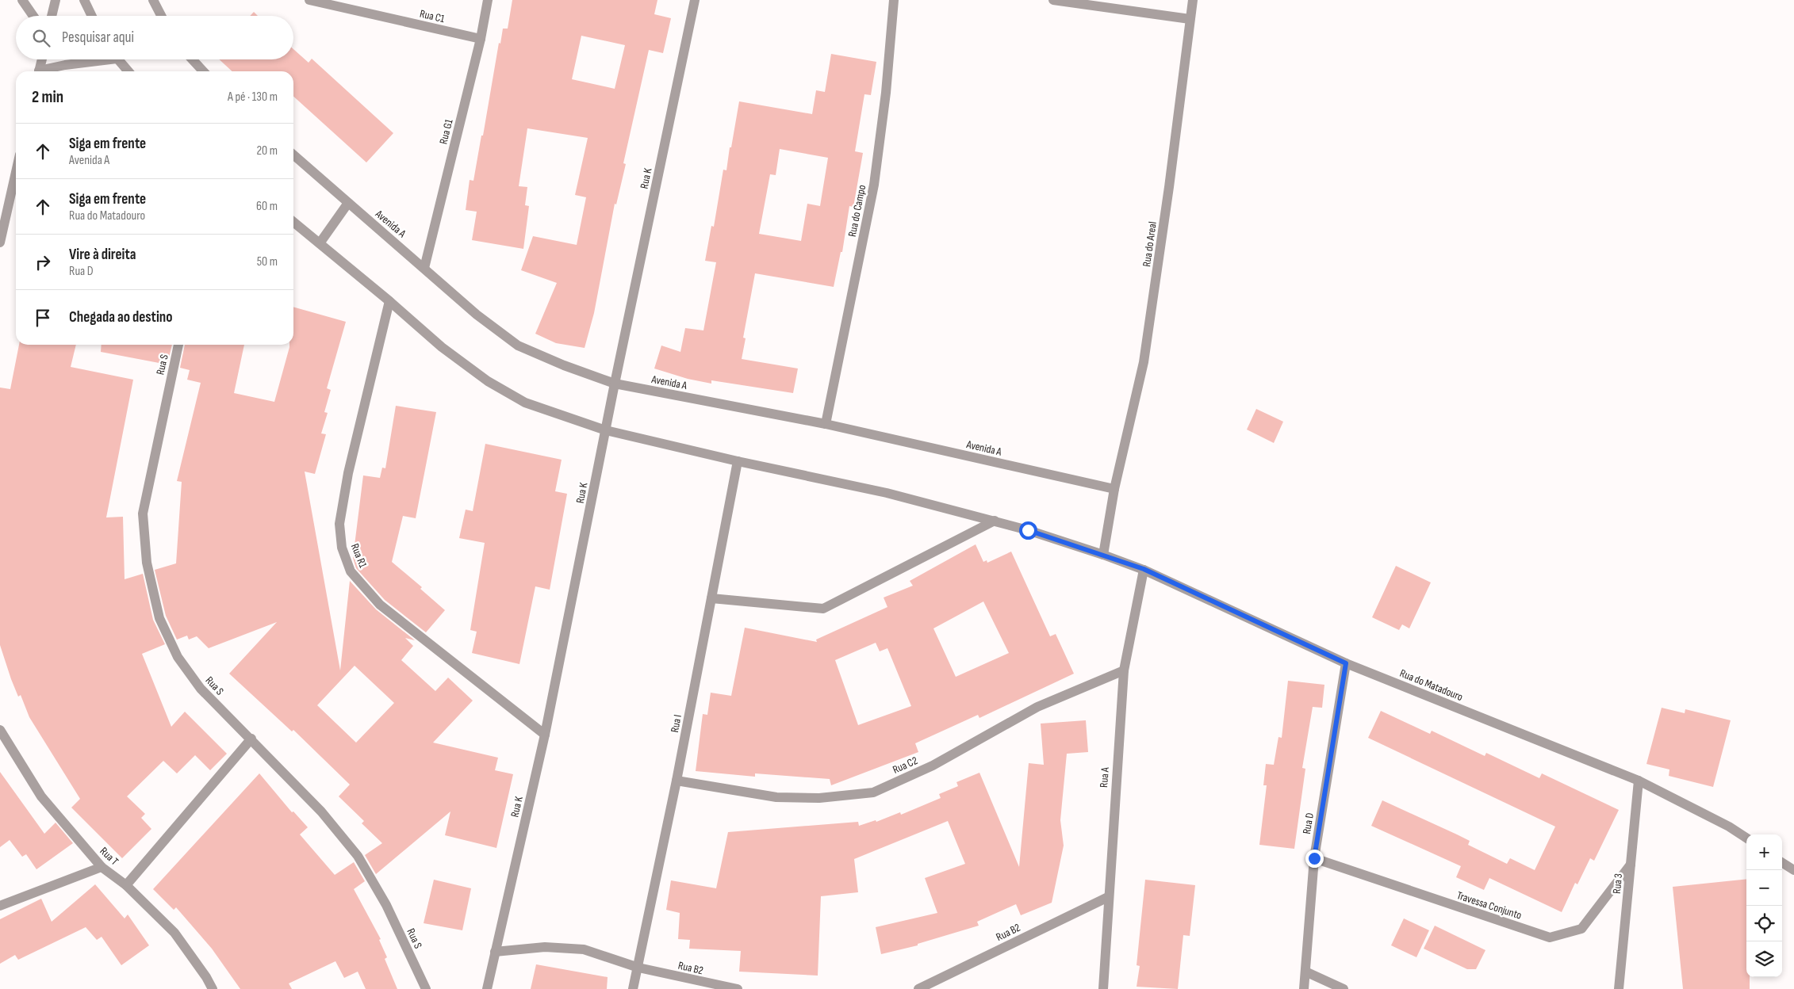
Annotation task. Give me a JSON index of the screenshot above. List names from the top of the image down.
{
  "streets": {
    "street": [
      "Rua C1",
      "Rua G1",
      "Rua K",
      "Rua do Campo",
      "Avenida A",
      "Rua do Areal",
      "Rua S",
      "Rua R1",
      "Rua do Matadouro",
      "Rua I",
      "Rua C2",
      "Rua A",
      "Rua D",
      "Rua T",
      "Rua 3",
      "Travessa Conjunto",
      "Rua B2"
    ]
  },
  "crossings": [
    ["Rua C1", "Rua G1"],
    ["Rua G1", "Avenida A"],
    ["Rua K", "Avenida A"],
    ["Rua K", "Rua R1"],
    ["Rua K", "Rua B2"],
    ["Rua do Campo", "Avenida A"],
    ["Avenida A", "Rua do Areal"],
    ["Rua do Areal", "Rua do Matadouro"],
    ["Rua do Matadouro", "Rua A"],
    ["Rua do Matadouro", "Rua D"],
    ["Rua do Matadouro", "Rua 3"],
    ["Rua I", "Rua C2"],
    ["Rua I", "Rua B2"],
    ["Rua C2", "Rua A"],
    ["Rua A", "Rua B2"],
    ["Rua D", "Travessa Conjunto"],
    ["Rua 3", "Travessa Conjunto"]
  ],
  "page": {
    "search": "Pesquisar aqui",
    "heading": ["2 min", "A pé · 130 m"],
    "list": [
      ["Siga em frente", "Avenida A", "20 m"],
      ["Siga em frente", "Rua do Matadouro", "60 m"],
      ["Vire à direita", "Rua D", "50 m"],
      "Chegada ao destino"
    ],
    "map_buttons": ["+", "−"]
  }
}
